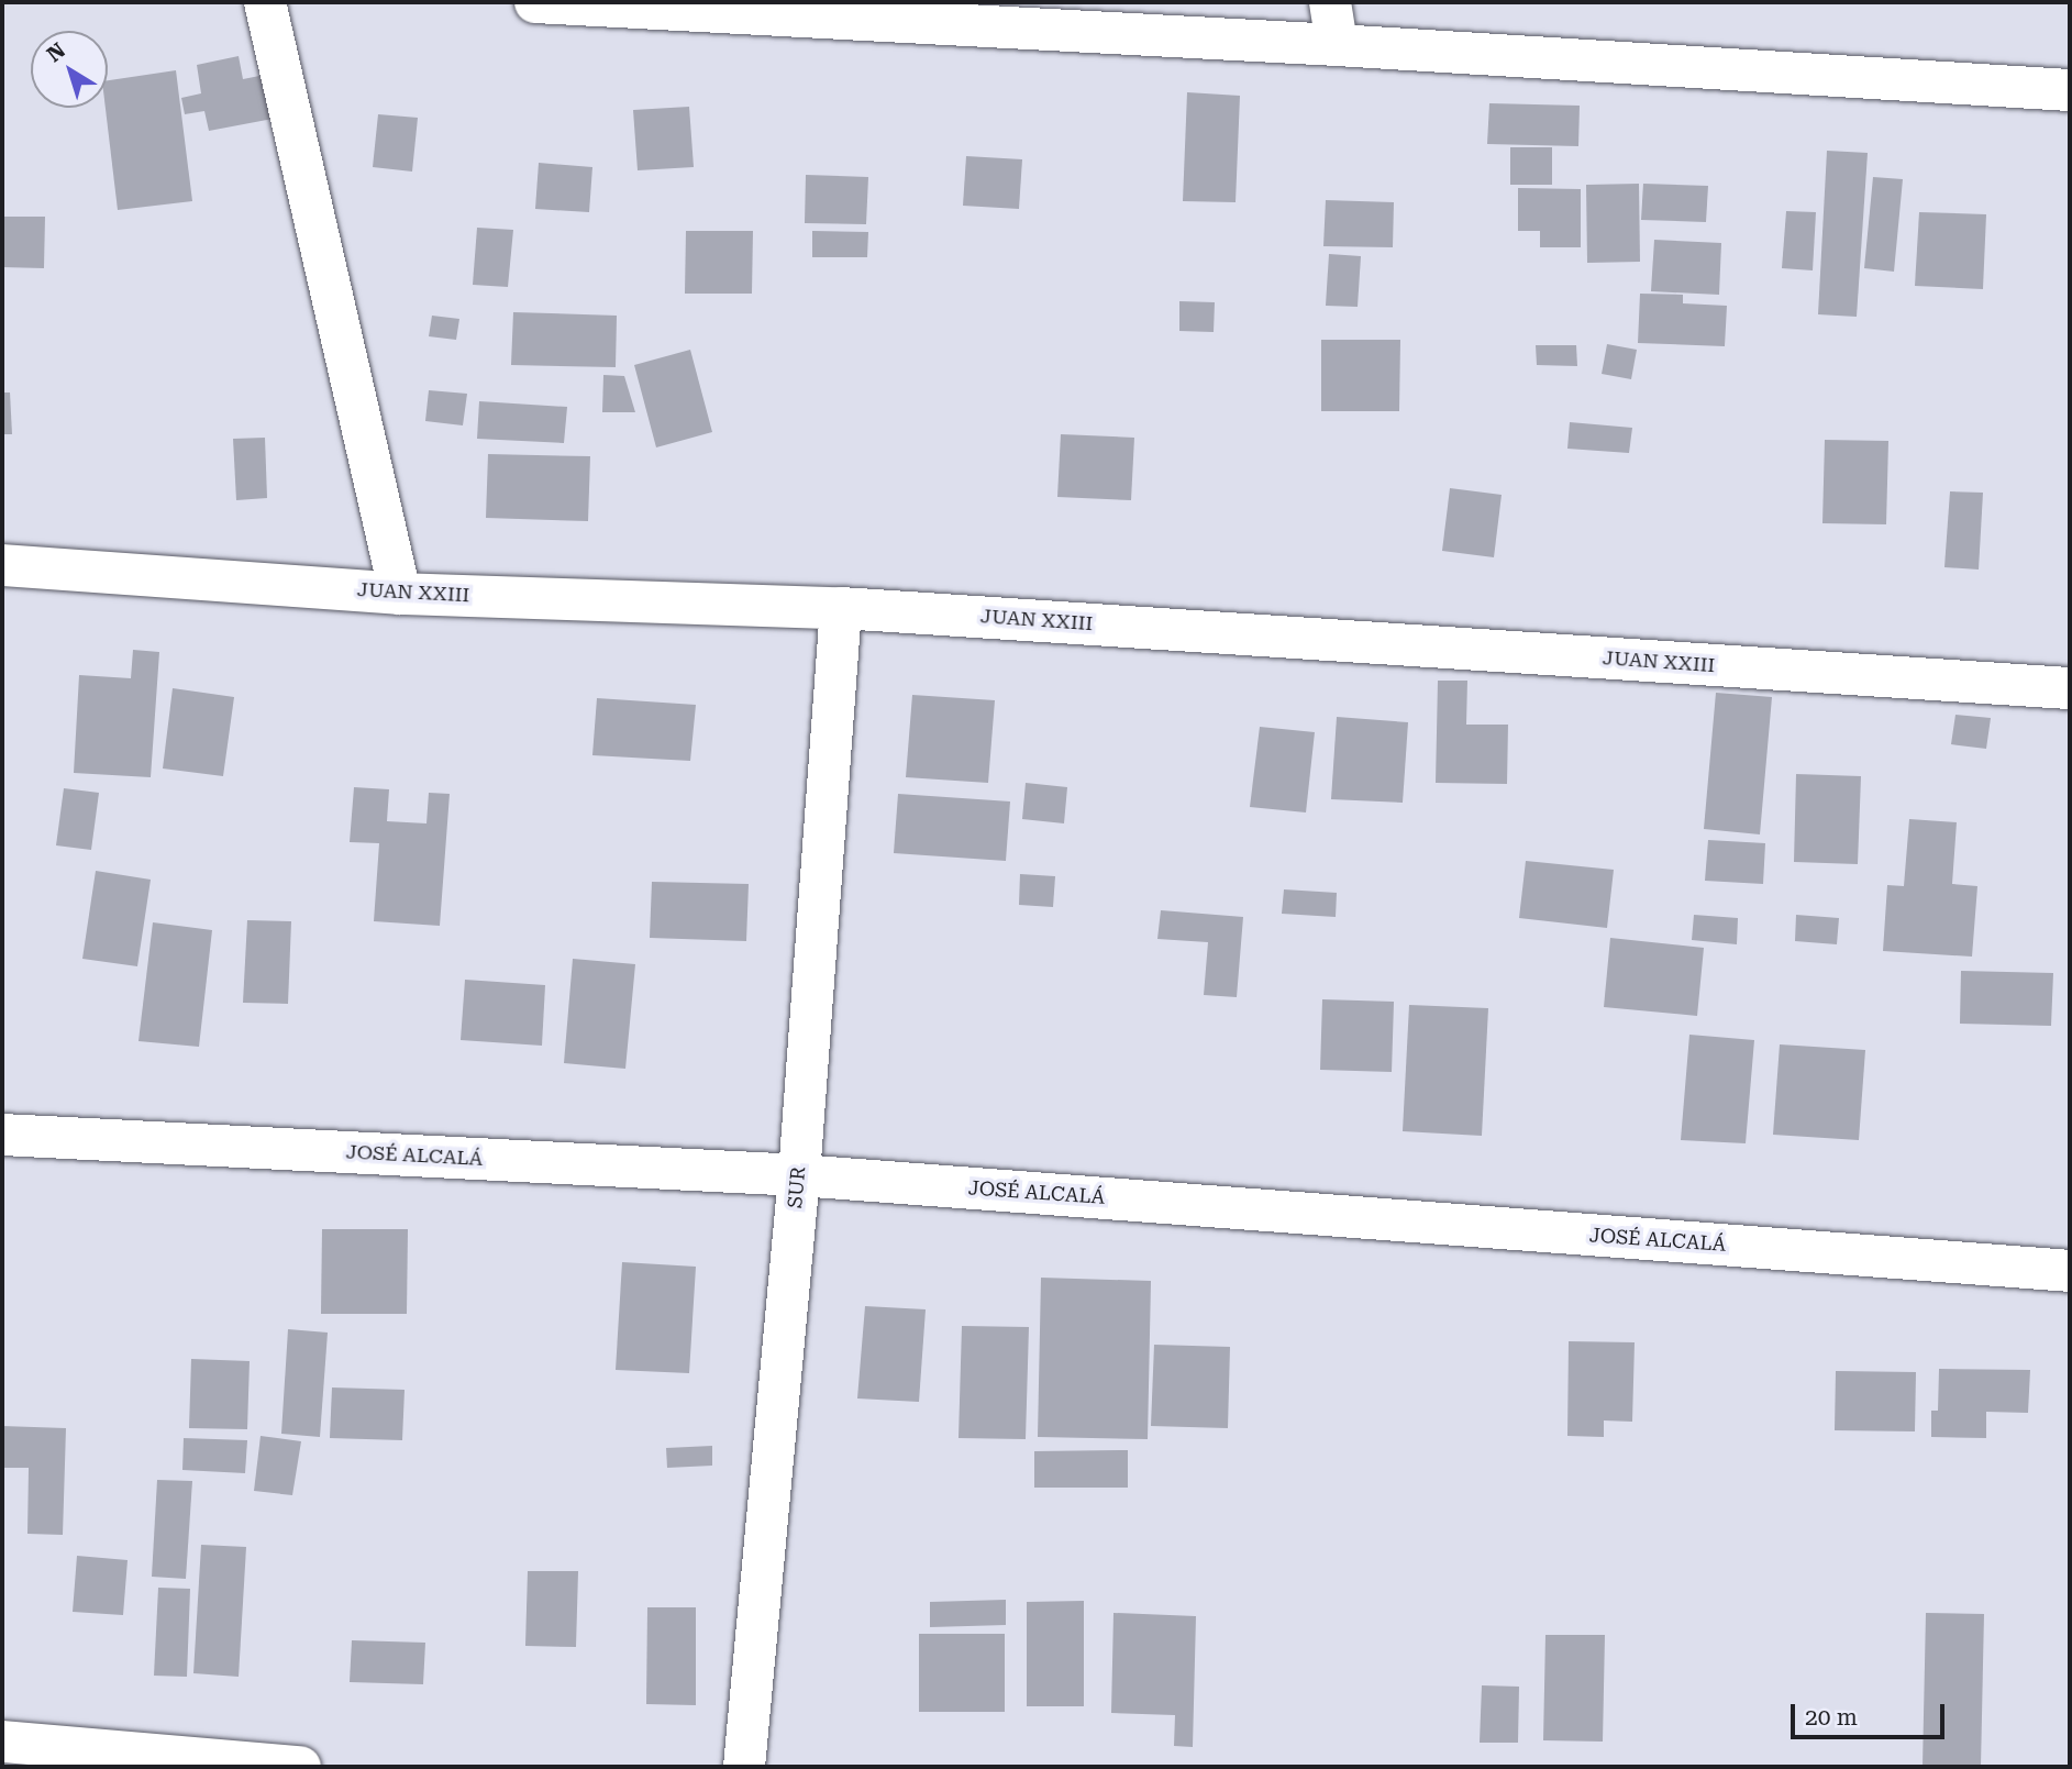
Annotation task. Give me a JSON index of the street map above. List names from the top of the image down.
{
  "streets": {
    "street": ["JUAN XXIII", "JOSÉ ALCALÁ", "SUR"]
  },
  "crossings": [
    ["JUAN XXIII", "SUR"],
    ["JOSÉ ALCALÁ", "SUR"]
  ],
  "scale_bar": "20 m",
  "north": "top left"
}
